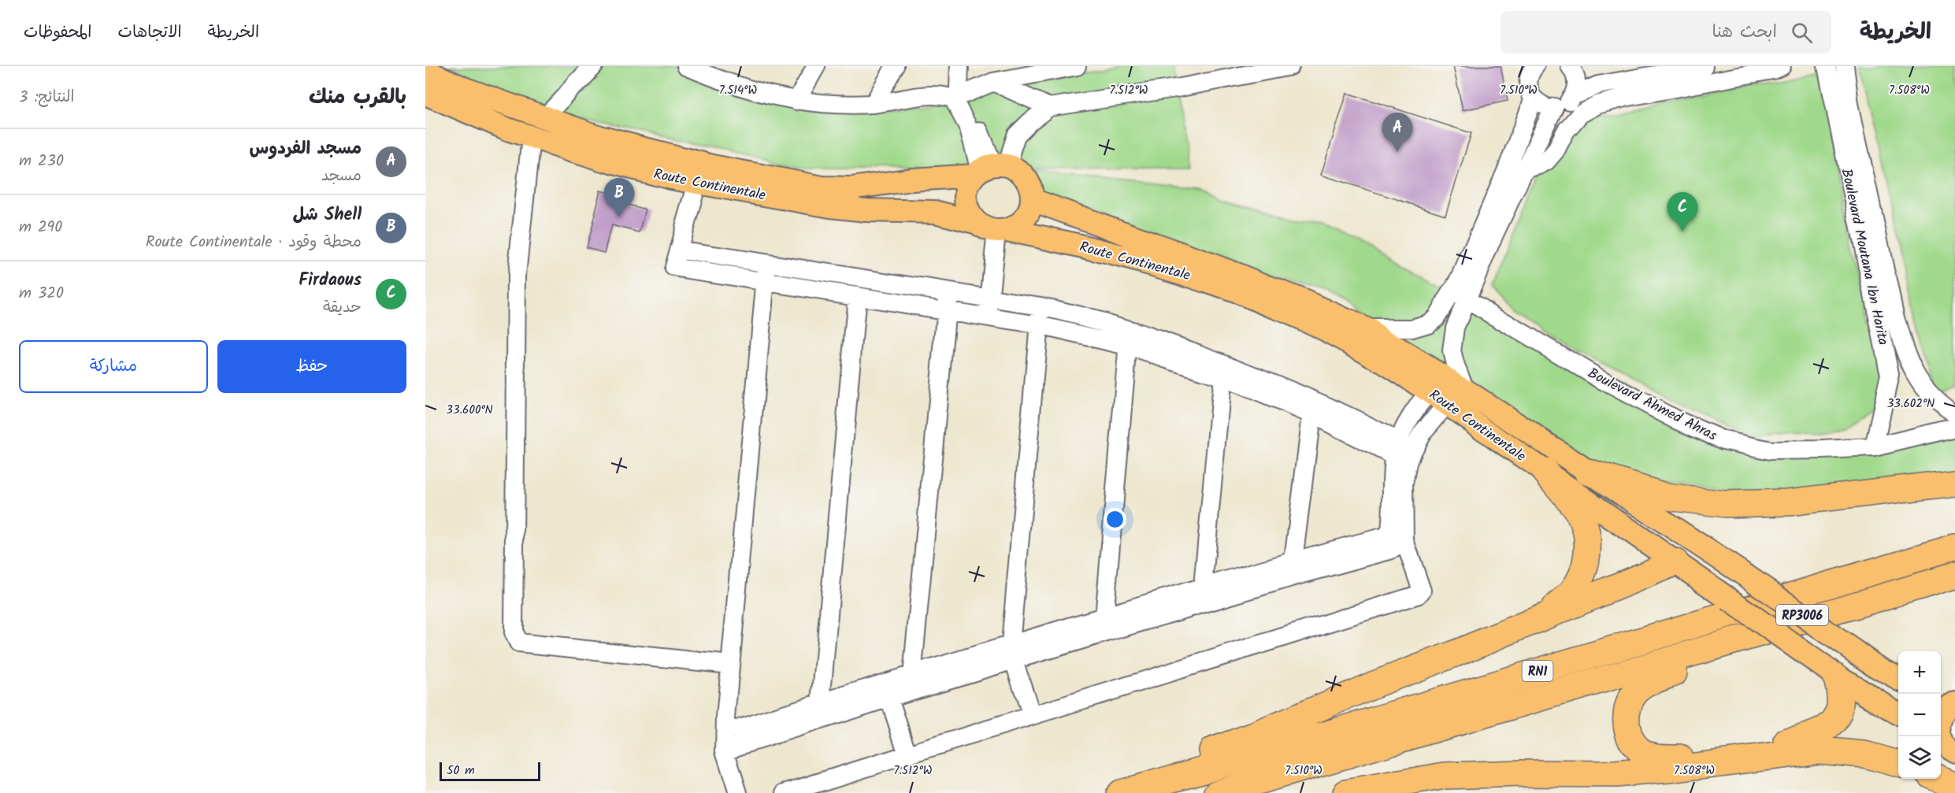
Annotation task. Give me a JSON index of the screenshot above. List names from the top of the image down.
{
  "streets": {
    "highway": ["RN1"],
    "main road": ["Route Continentale", "RP3006"],
    "street": ["Boulevard Moutana Ibn Harita", "Boulevard Ahmed Ahras"]
  },
  "crossings": [
    ["Boulevard Moutana Ibn Harita", "Boulevard Ahmed Ahras"]
  ],
  "scale_bar": "50 m",
  "page": {
    "header": "الخريطة",
    "search": "ابحث هنا",
    "nav": ["الخريطة", "الاتجاهات", "المحفوظات"],
    "heading": ["بالقرب منك", "النتائج: 3"],
    "pins": ["A", "B", "C"],
    "list": [
      {
        "mark": "A",
        "name": "مسجد الفردوس",
        "note": "مسجد",
        "value": "230 m"
      },
      {
        "mark": "B",
        "name": "Shell شل",
        "note": "محطة وقود · Route Continentale",
        "value": "290 m"
      },
      {
        "mark": "C",
        "name": "Firdaous",
        "note": "حديقة",
        "value": "320 m"
      }
    ],
    "buttons": ["حفظ", "مشاركة"],
    "map_buttons": ["+", "−"],
    "scale": "50 m"
  },
  "coordinates": [
    "7.514°W",
    "7.512°W",
    "7.510°W",
    "7.508°W",
    "33.602°N",
    "33.600°N"
  ]
}
